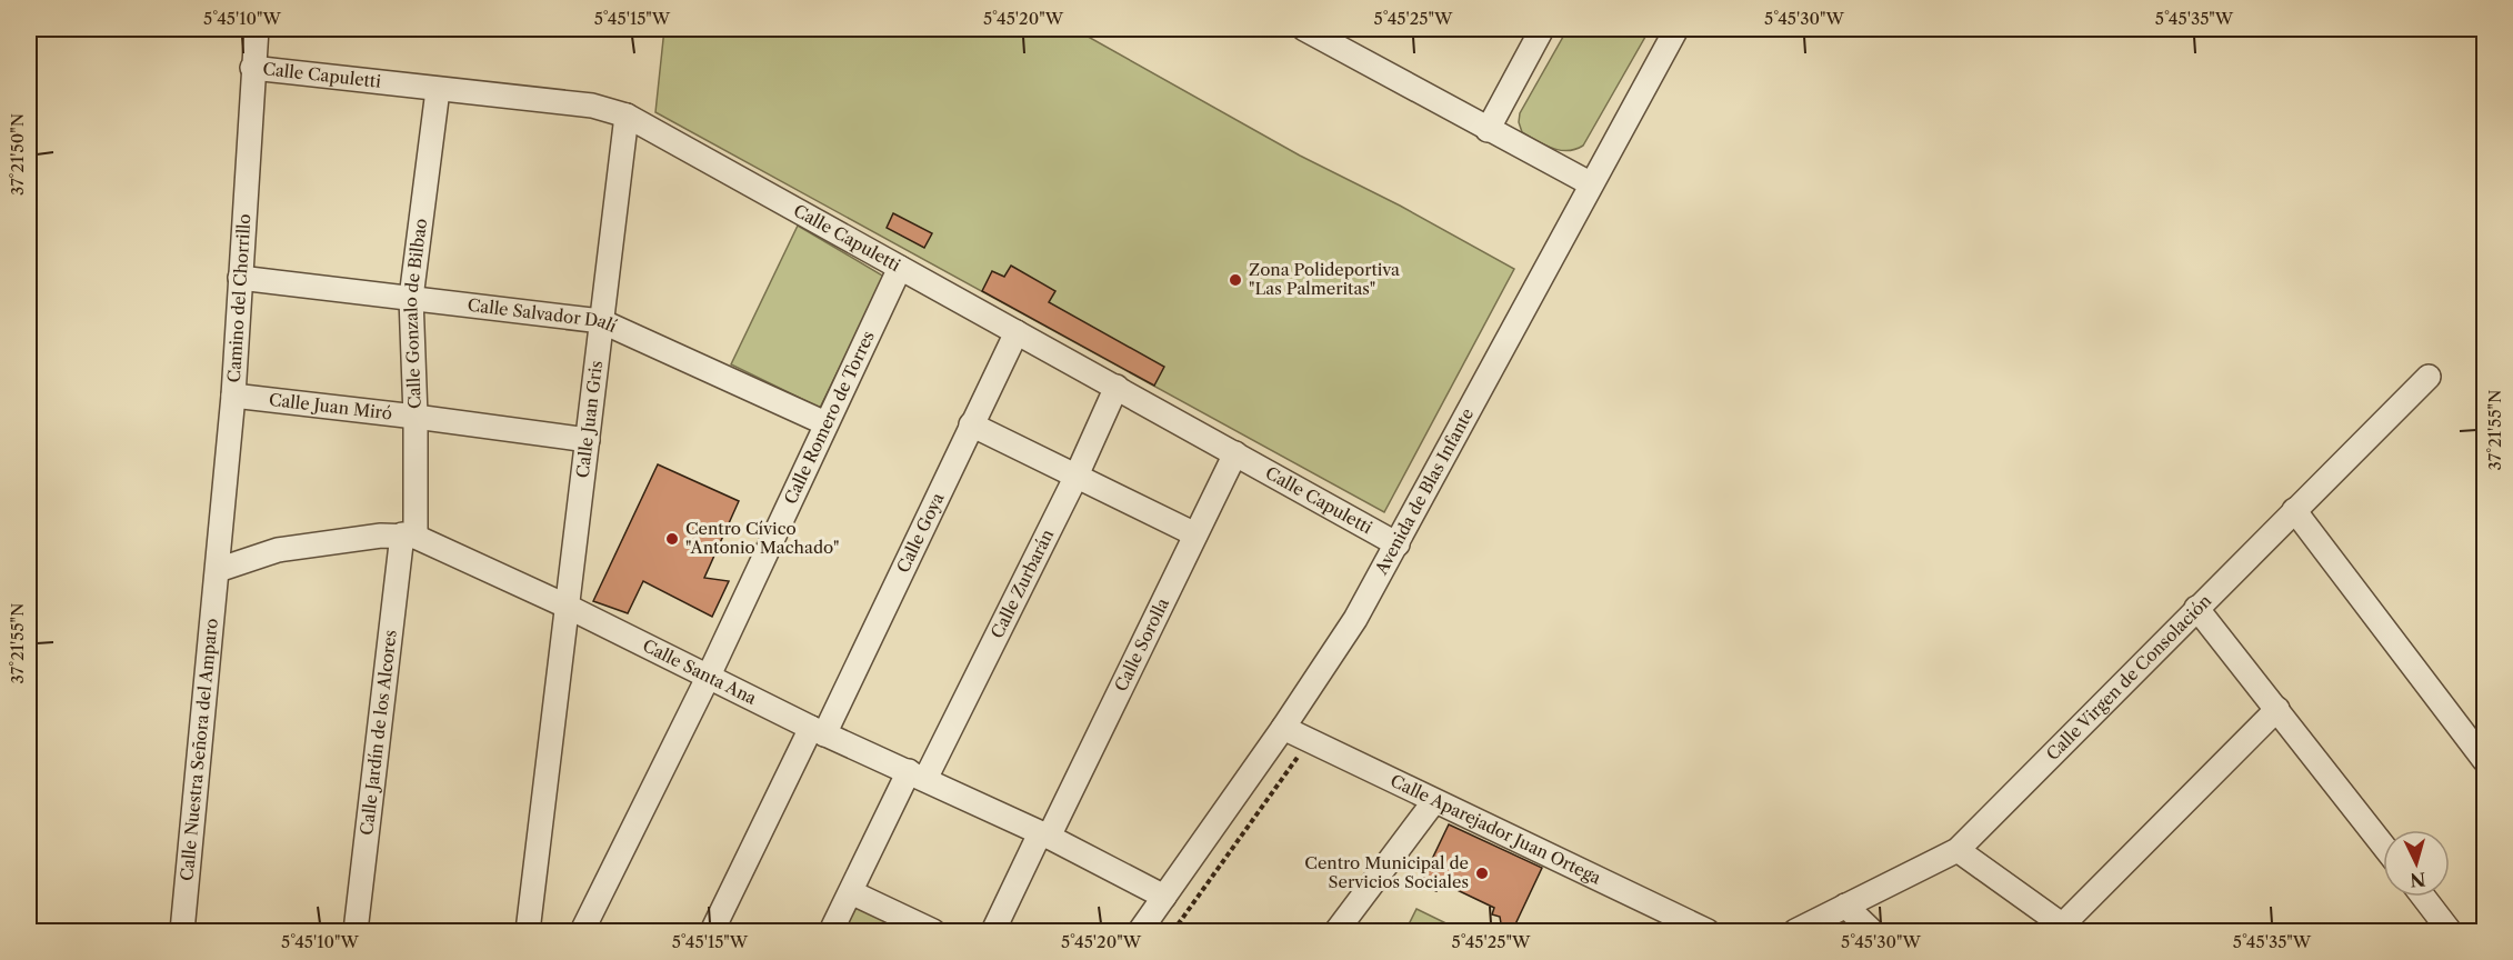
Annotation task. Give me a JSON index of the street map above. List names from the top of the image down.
{
  "streets": {
    "street": [
      "Calle Capuletti",
      "Camino del Chorrillo",
      "Calle Gonzalo de Bilbao",
      "Calle Salvador Dalí",
      "Calle Juan Miró",
      "Calle Romero de Torres",
      "Calle Juan Gris",
      "Avenida de Blas Infante",
      "Calle Goya",
      "Calle Zurbarán",
      "Calle Sorolla",
      "Calle Santa Ana",
      "Calle Virgen de Consolación",
      "Calle Jardín de los Alcores",
      "Calle Nuestra Señora del Amparo",
      "Calle Aparejador Juan Ortega"
    ]
  },
  "crossings": [
    ["Calle Capuletti", "Camino del Chorrillo"],
    ["Calle Capuletti", "Calle Gonzalo de Bilbao"],
    ["Calle Capuletti", "Calle Romero de Torres"],
    ["Calle Capuletti", "Calle Juan Gris"],
    ["Calle Capuletti", "Avenida de Blas Infante"],
    ["Calle Capuletti", "Calle Goya"],
    ["Calle Capuletti", "Calle Zurbarán"],
    ["Calle Capuletti", "Calle Sorolla"],
    ["Camino del Chorrillo", "Calle Salvador Dalí"],
    ["Camino del Chorrillo", "Calle Juan Miró"],
    ["Camino del Chorrillo", "Calle Santa Ana"],
    ["Camino del Chorrillo", "Calle Nuestra Señora del Amparo"],
    ["Calle Gonzalo de Bilbao", "Calle Salvador Dalí"],
    ["Calle Gonzalo de Bilbao", "Calle Juan Miró"],
    ["Calle Gonzalo de Bilbao", "Calle Santa Ana"],
    ["Calle Gonzalo de Bilbao", "Calle Jardín de los Alcores"],
    ["Calle Salvador Dalí", "Calle Romero de Torres"],
    ["Calle Salvador Dalí", "Calle Juan Gris"],
    ["Calle Juan Miró", "Calle Juan Gris"],
    ["Calle Romero de Torres", "Calle Santa Ana"],
    ["Calle Juan Gris", "Calle Santa Ana"],
    ["Avenida de Blas Infante", "Calle Santa Ana"],
    ["Avenida de Blas Infante", "Calle Aparejador Juan Ortega"],
    ["Calle Goya", "Calle Santa Ana"],
    ["Calle Zurbarán", "Calle Santa Ana"],
    ["Calle Sorolla", "Calle Santa Ana"],
    ["Calle Santa Ana", "Calle Jardín de los Alcores"],
    ["Calle Santa Ana", "Calle Nuestra Señora del Amparo"]
  ],
  "places": ["Zona Polideportiva \"Las Palmeritas\"", "Centro Cívico \"Antonio Machado\"", "Centro Municipal de Servicios Sociales"],
  "north": "bottom",
  "coordinates": [
    "5°45'10\"W",
    "5°45'15\"W",
    "5°45'20\"W",
    "5°45'25\"W",
    "5°45'30\"W",
    "5°45'35\"W",
    "37°21'50\"N",
    "37°21'55\"N"
  ]
}
